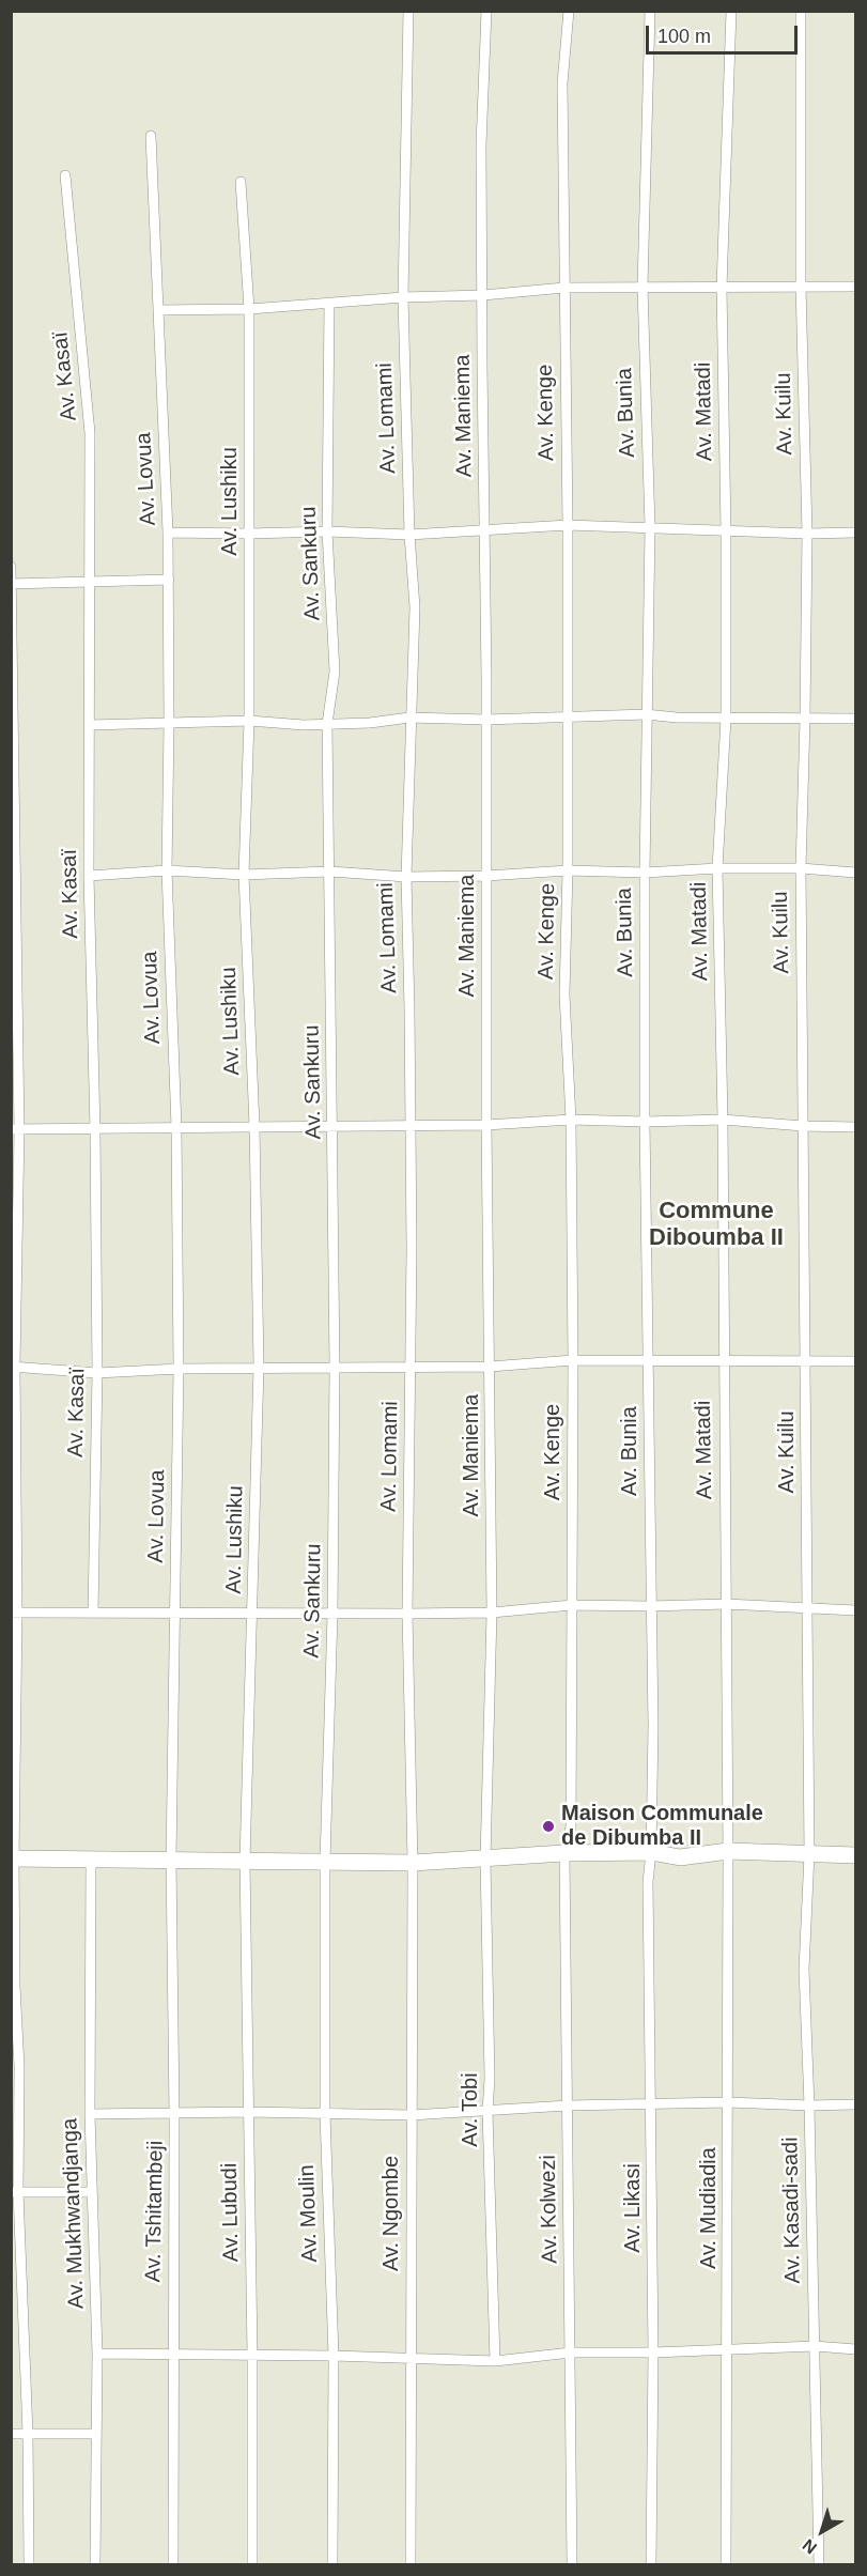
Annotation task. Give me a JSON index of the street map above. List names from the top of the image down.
{
  "streets": {
    "street": [
      "Av. Kasaï",
      "Av. Matadi",
      "Av. Kenge",
      "Av. Bunia",
      "Av. Kuilu",
      "Av. Maniema",
      "Av. Lomami",
      "Av. Lovua",
      "Av. Lushiku",
      "Av. Sankuru",
      "Av. Tobi",
      "Av. Likasi",
      "Av. Mudiadia",
      "Av. Kolwezi",
      "Av. Kasadi-sadi",
      "Av. Tshitambeji",
      "Av. Lubudi",
      "Av. Mukhwandjanga",
      "Av. Moulin",
      "Av. Ngombe"
    ]
  },
  "crossings": [
    ["Av. Matadi", "Av. Mudiadia"],
    ["Av. Kenge", "Av. Kolwezi"],
    ["Av. Bunia", "Av. Likasi"],
    ["Av. Kuilu", "Av. Kasadi-sadi"],
    ["Av. Maniema", "Av. Tobi"],
    ["Av. Lomami", "Av. Ngombe"],
    ["Av. Lovua", "Av. Tshitambeji"],
    ["Av. Lushiku", "Av. Lubudi"],
    ["Av. Sankuru", "Av. Moulin"]
  ],
  "districts": ["Commune Diboumba II"],
  "places": ["Maison Communale de Dibumba II"],
  "scale_bar": "100 m",
  "north": "bottom left"
}
